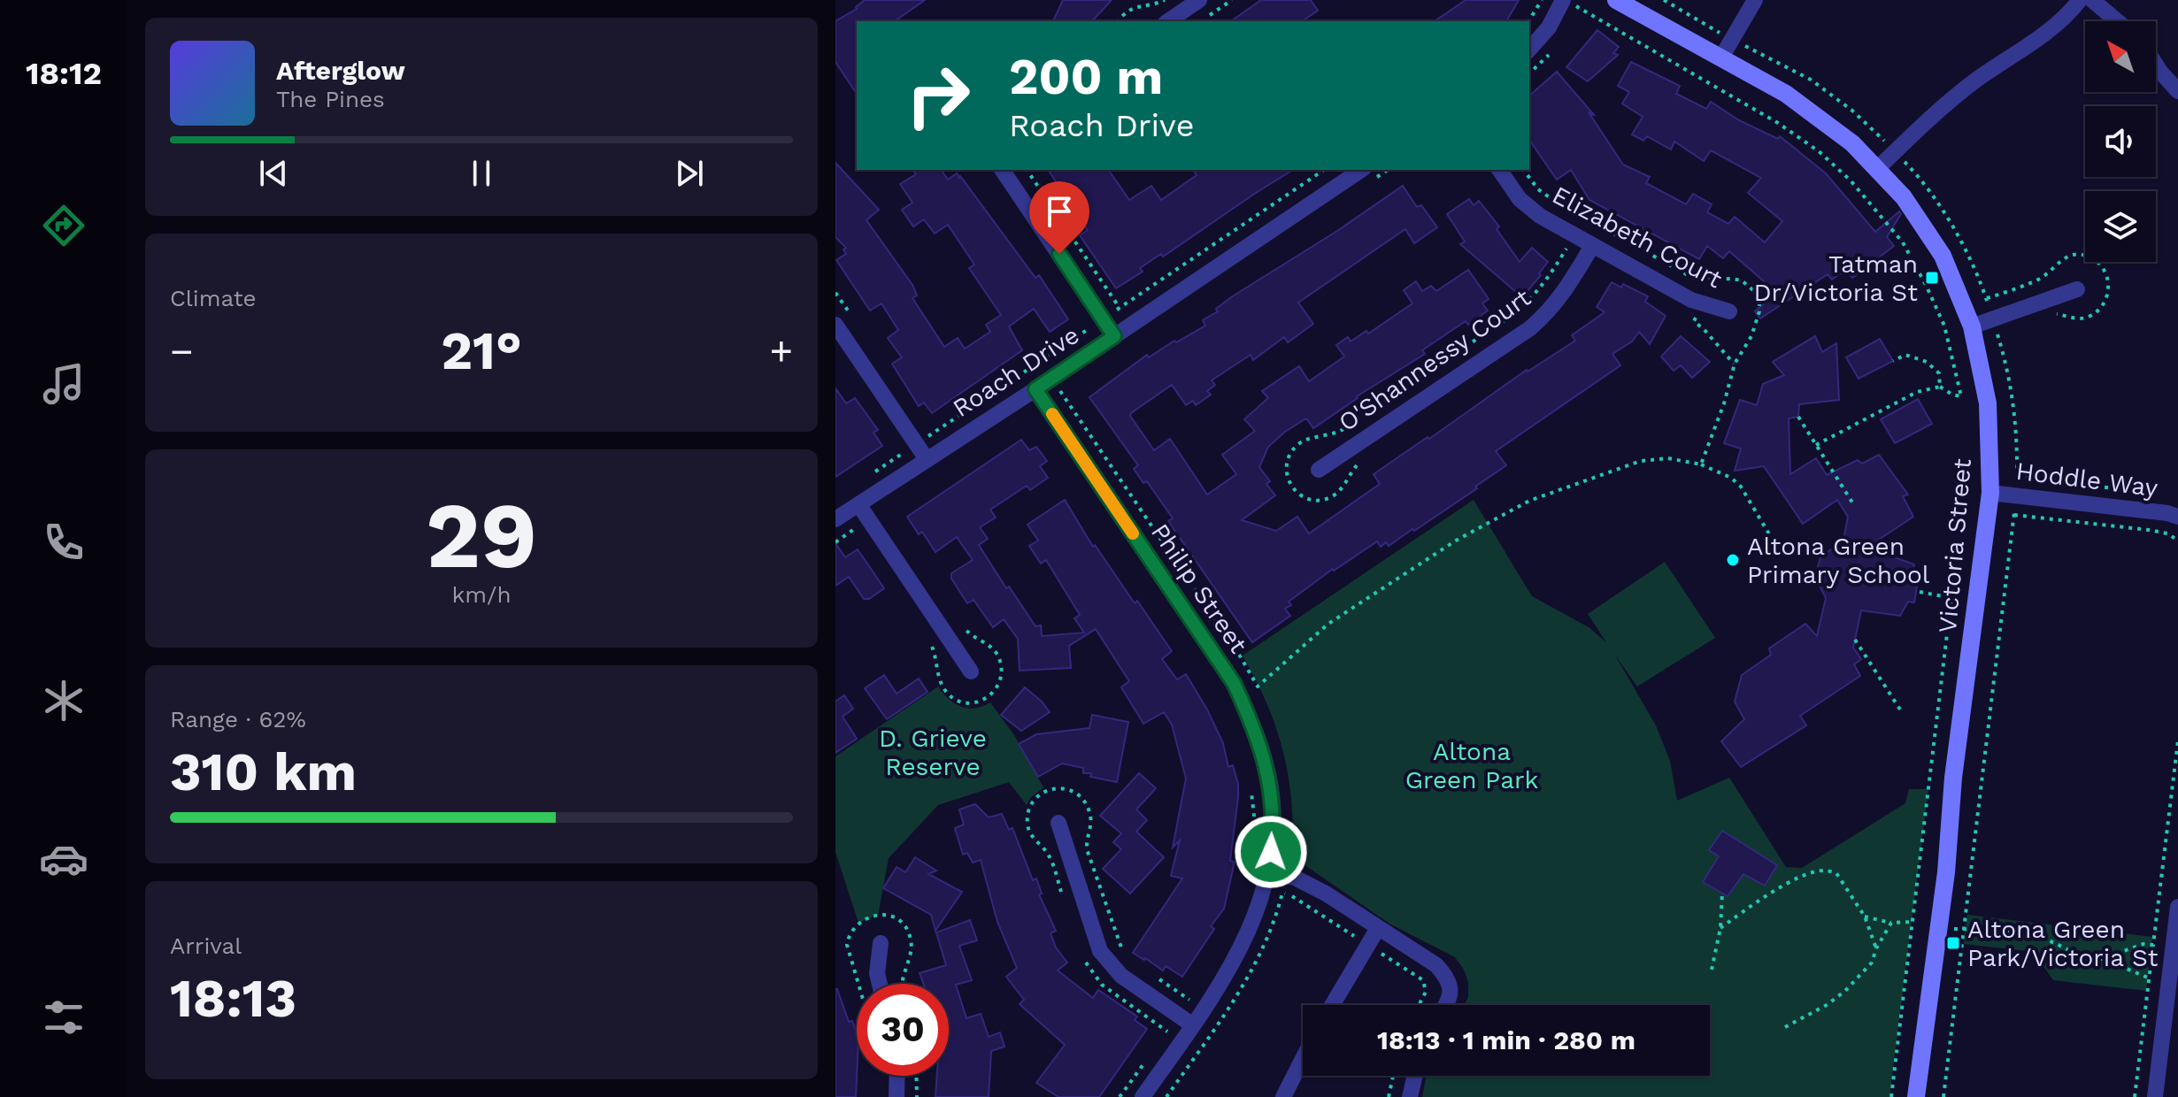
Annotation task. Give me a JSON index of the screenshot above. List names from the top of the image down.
{
  "streets": {
    "street": [
      "Elizabeth Court",
      "O'Shannessy Court",
      "Roach Drive",
      "Hoddle Way",
      "Victoria Street",
      "Philip Street"
    ]
  },
  "crossings": [
    ["Elizabeth Court", "O'Shannessy Court"],
    ["Roach Drive", "Philip Street"],
    ["Hoddle Way", "Victoria Street"]
  ],
  "parks": ["D. Grieve Reserve", "Altona Green Park"],
  "places": {
    "transit": ["Tatman Dr/Victoria St", "Altona Green Park/Victoria St"],
    "other": ["Altona Green Primary School"]
  },
  "north": "top left",
  "page": {
    "tabs": "18:12",
    "turn": ["200 m", "Roach Drive"],
    "song": ["Afterglow", "The Pines"],
    "tile": [
      "Climate",
      ["29", "km/h"],
      ["Range · 62%", "310 km"],
      ["Arrival", "18:13"]
    ],
    "heat": ["−", "21°", "+"],
    "limit": "30",
    "trip": "18:13 · 1 min · 280 m"
  }
}
